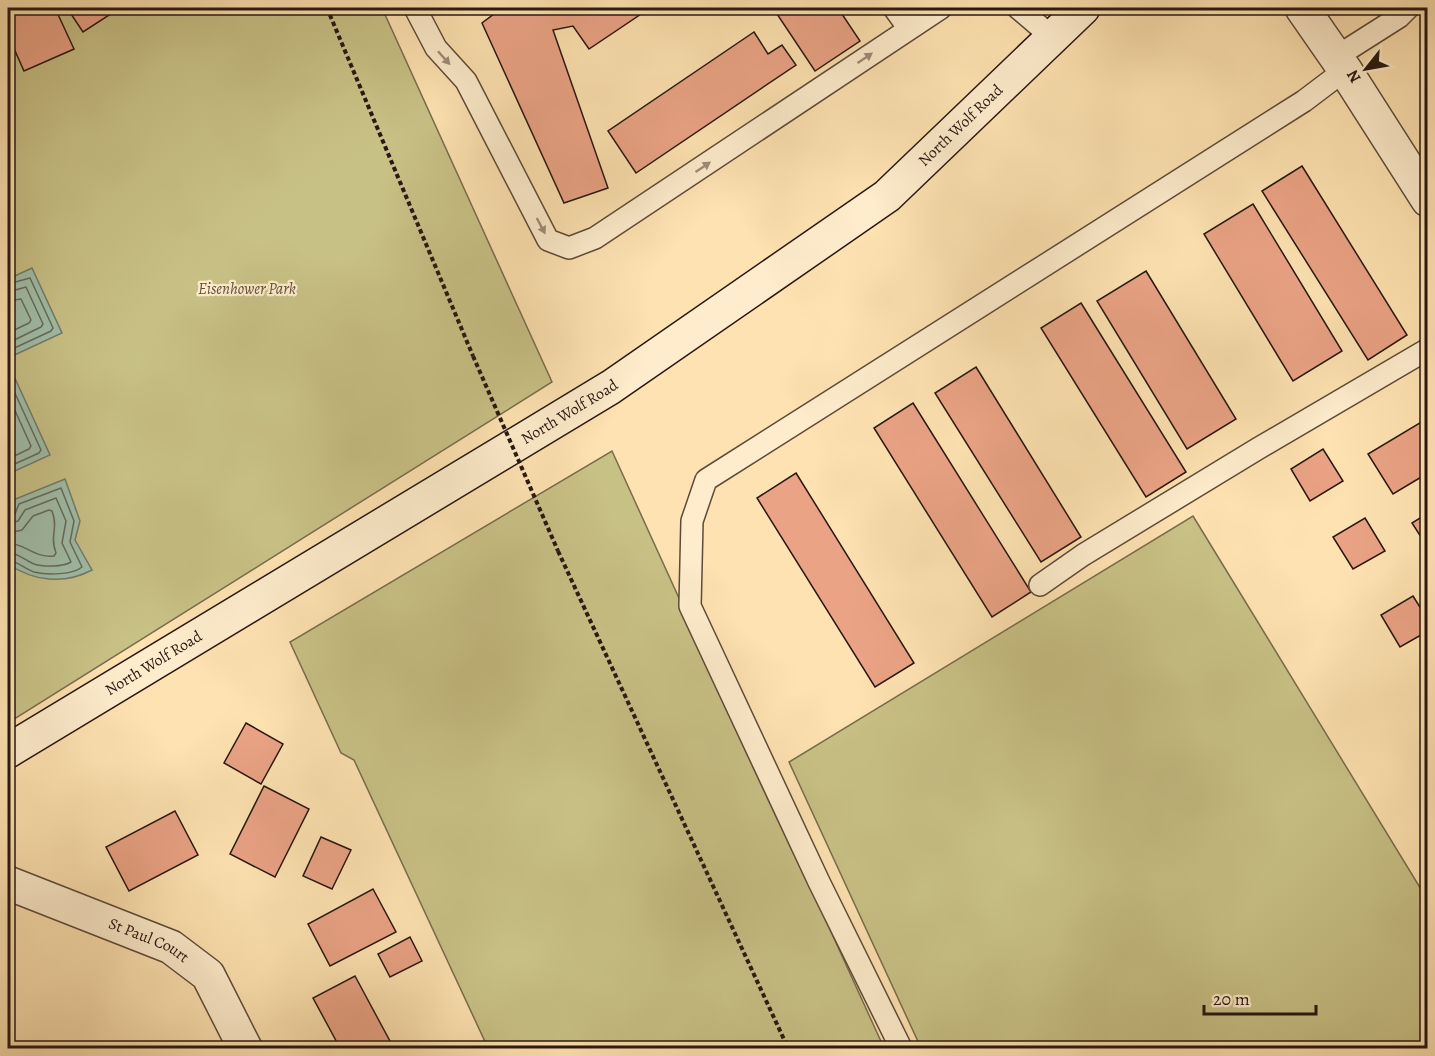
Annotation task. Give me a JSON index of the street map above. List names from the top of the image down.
{
  "streets": {
    "main road": ["North Wolf Road", "St Paul Court"]
  },
  "parks": ["Eisenhower Park"],
  "scale_bar": "20 m",
  "north": "bottom left"
}
